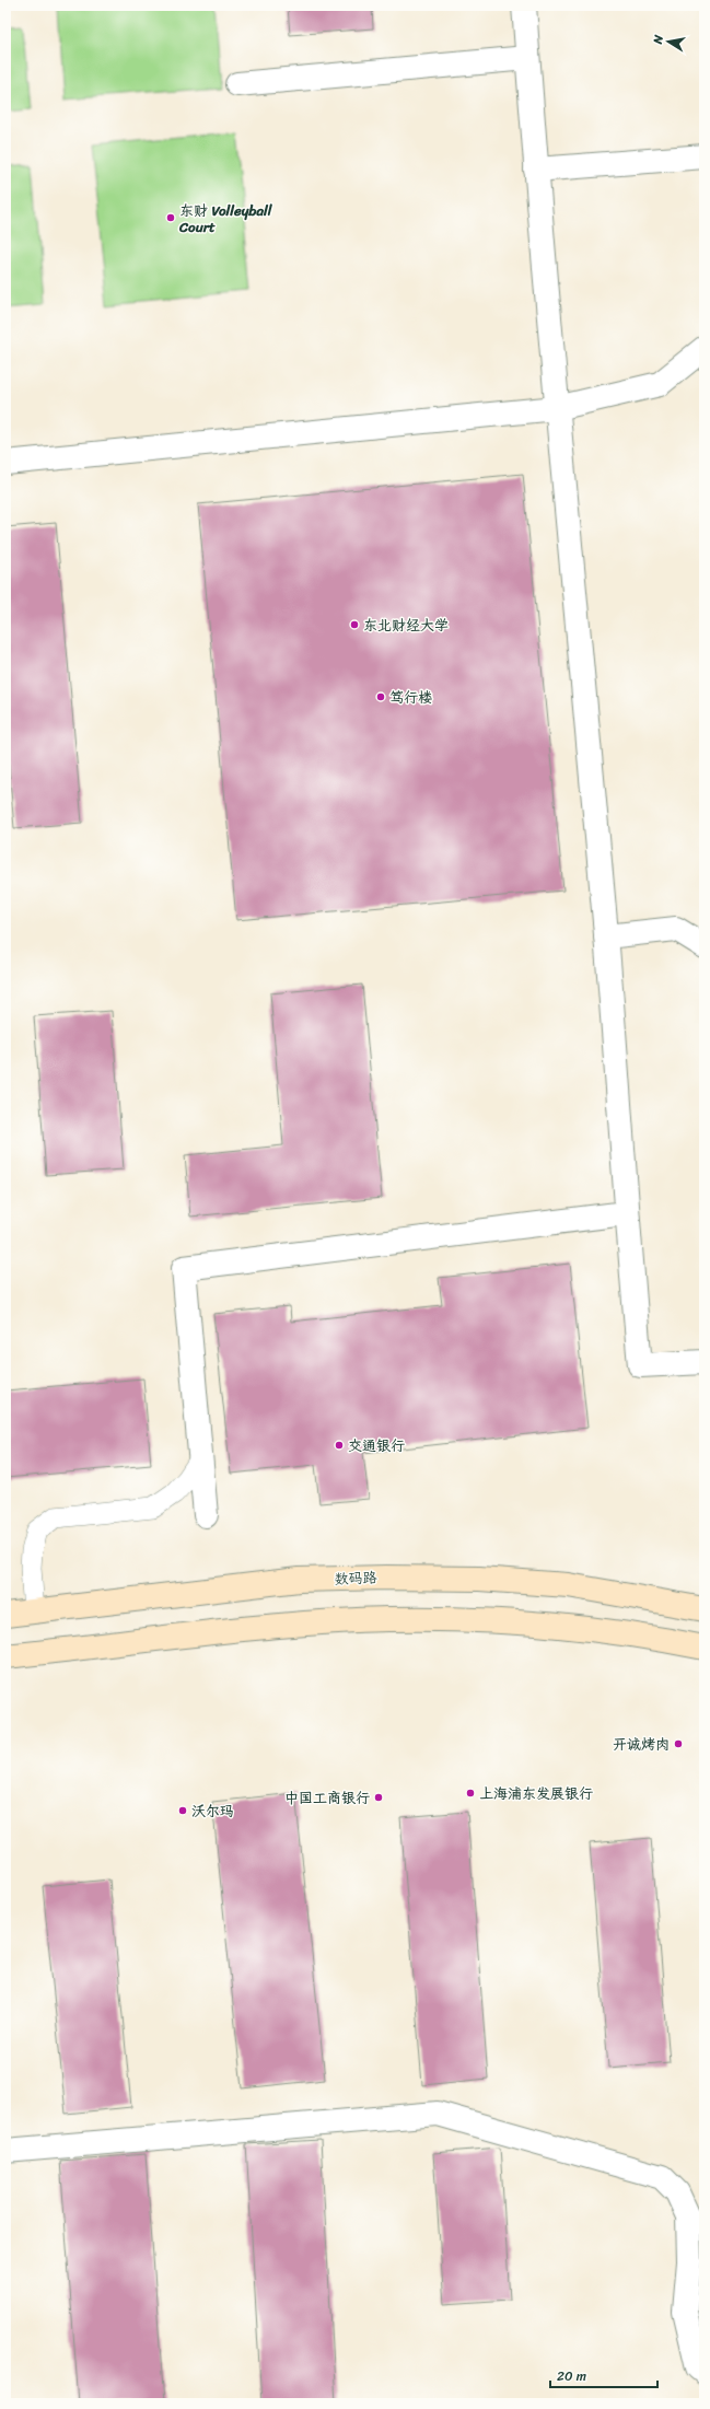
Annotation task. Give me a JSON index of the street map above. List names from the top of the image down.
{
  "streets": {
    "main road": ["数码路"]
  },
  "places": [
    "东财 Volleyball Court",
    "东北财经大学",
    "笃行楼",
    "交通银行",
    "开诚烤肉",
    "上海浦东发展银行",
    "中国工商银行",
    "沃尔玛"
  ],
  "scale_bar": "20 m",
  "north": "left"
}
